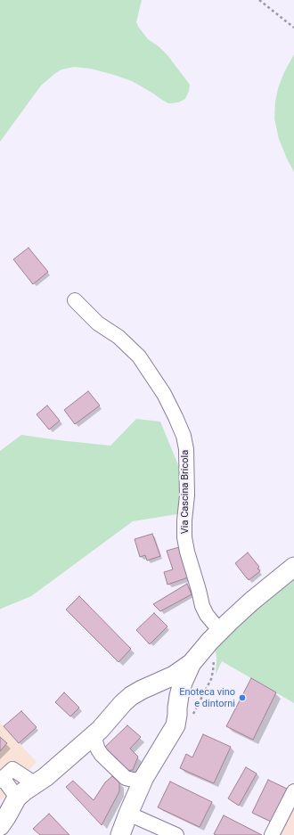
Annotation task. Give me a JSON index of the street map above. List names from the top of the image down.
{
  "streets": {
    "street": ["Via Cascina Bricola"]
  },
  "places": ["Enoteca vino e dintorni"]
}
